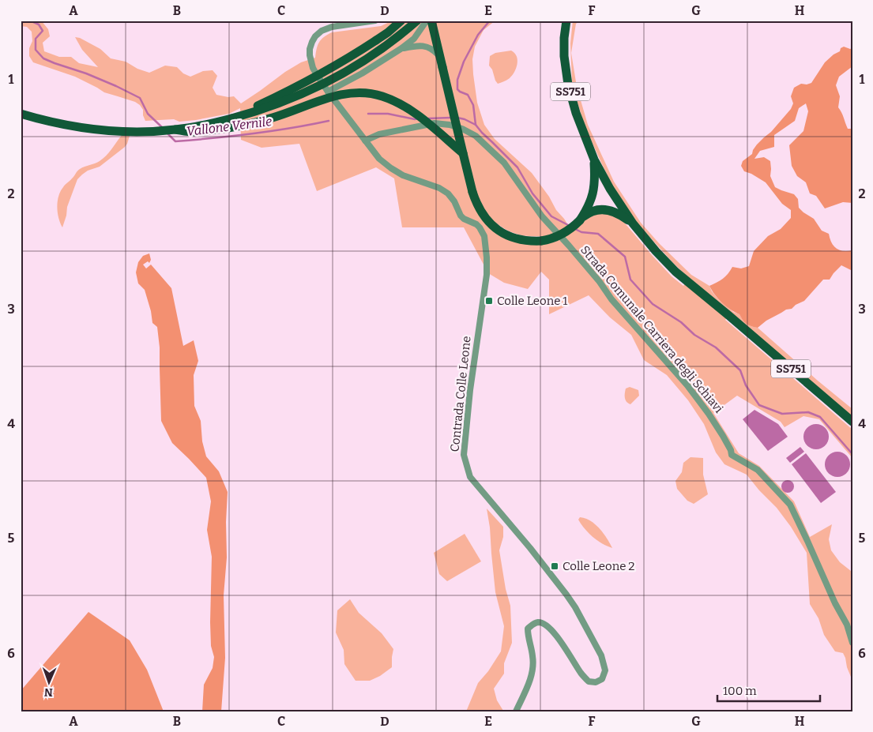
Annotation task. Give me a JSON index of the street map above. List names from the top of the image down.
{
  "streets": {
    "main road": ["SS751"],
    "street": ["Strada Comunale Carriera degli Schiavi", "Contrada Colle Leone"]
  },
  "crossings": [
    ["Strada Comunale Carriera degli Schiavi", "Contrada Colle Leone"]
  ],
  "water": ["Vallone Vernile"],
  "places": {
    "transit": ["Colle Leone 1", "Colle Leone 2"]
  },
  "scale_bar": "100 m",
  "north": "bottom",
  "grid": {
    "columns": [
      "A",
      "B",
      "C",
      "D",
      "E",
      "F",
      "G",
      "H"
    ],
    "rows": [
      "1",
      "2",
      "3",
      "4",
      "5",
      "6"
    ]
  }
}
